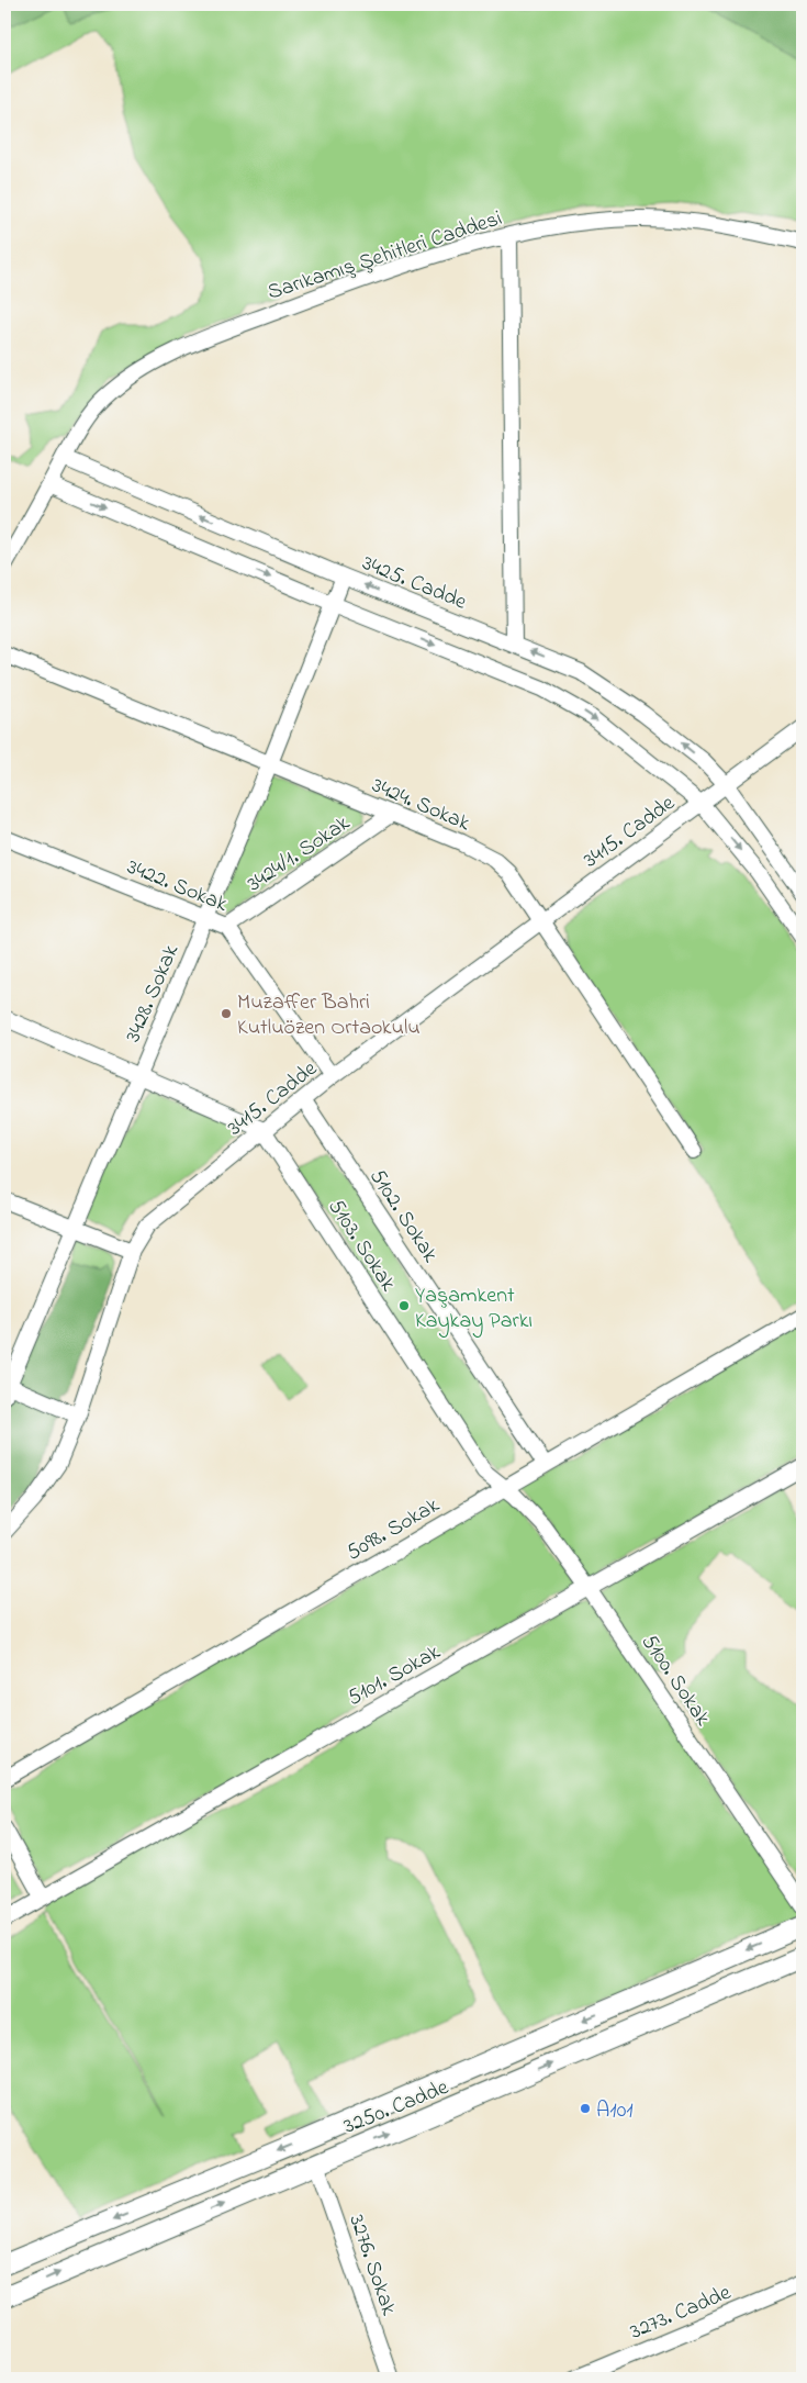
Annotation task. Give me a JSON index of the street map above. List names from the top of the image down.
{
  "streets": {
    "street": [
      "Sarıkamış Şehitleri Caddesi",
      "3425. Cadde",
      "3424. Sokak",
      "3415. Cadde",
      "3424/1. Sokak",
      "3422. Sokak",
      "3428. Sokak",
      "5102. Sokak",
      "5103. Sokak",
      "5098. Sokak",
      "5101. Sokak",
      "5100. Sokak",
      "3250. Cadde",
      "3276. Sokak",
      "3273. Cadde"
    ]
  },
  "crossings": [
    ["Sarıkamış Şehitleri Caddesi", "3425. Cadde"],
    ["3425. Cadde", "3415. Cadde"],
    ["3425. Cadde", "3428. Sokak"],
    ["3424. Sokak", "3415. Cadde"],
    ["3424. Sokak", "3424/1. Sokak"],
    ["3424. Sokak", "3428. Sokak"],
    ["3415. Cadde", "3422. Sokak"],
    ["3415. Cadde", "5102. Sokak"],
    ["3415. Cadde", "5103. Sokak"],
    ["3424/1. Sokak", "3422. Sokak"],
    ["3422. Sokak", "3428. Sokak"],
    ["5102. Sokak", "5098. Sokak"],
    ["5103. Sokak", "5098. Sokak"],
    ["5103. Sokak", "5100. Sokak"],
    ["5098. Sokak", "5100. Sokak"],
    ["5101. Sokak", "5100. Sokak"],
    ["3250. Cadde", "3276. Sokak"]
  ],
  "places": ["Muzaffer Bahri Kutluözen Ortaokulu", "Yaşamkent Kaykay Parkı", "A101"]
}
